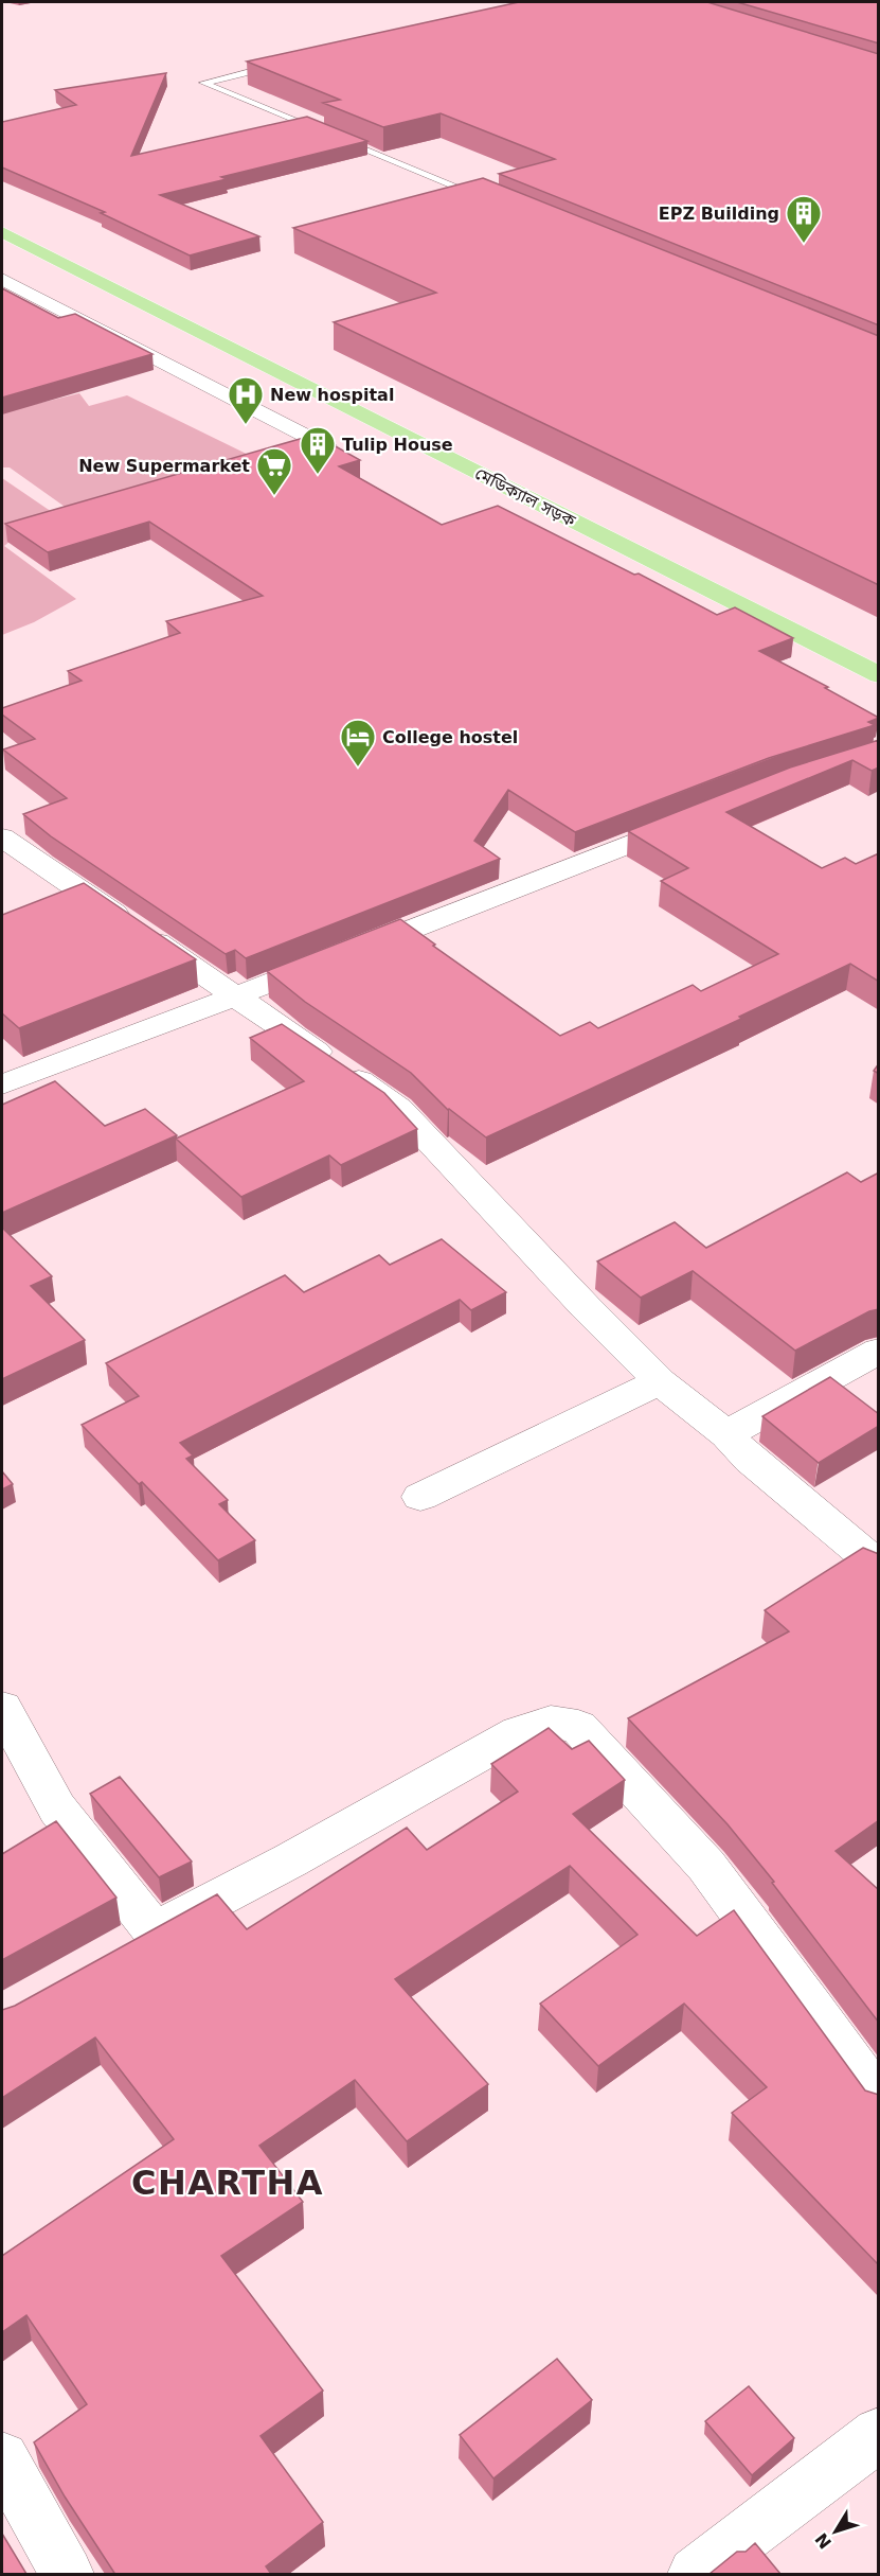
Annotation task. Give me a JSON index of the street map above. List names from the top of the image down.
{
  "streets": {
    "main road": ["মেডিক্যাল সড়ক"]
  },
  "districts": ["CHARTHA"],
  "places": {
    "building": ["EPZ Building", "Tulip House"],
    "hospital": ["New hospital"],
    "supermarket": ["New Supermarket"],
    "hotel": ["College hostel"]
  },
  "north": "bottom left"
}
